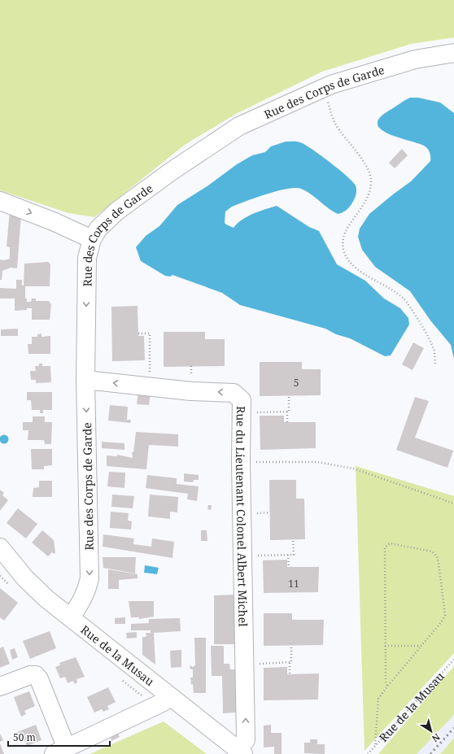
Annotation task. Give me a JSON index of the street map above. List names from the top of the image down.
{
  "streets": {
    "street": ["Rue des Corps de Garde", "Rue du Lieutenant Colonel Albert Michel", "Rue de la Musau"]
  },
  "crossings": [
    ["Rue des Corps de Garde", "Rue du Lieutenant Colonel Albert Michel"],
    ["Rue des Corps de Garde", "Rue de la Musau"],
    ["Rue du Lieutenant Colonel Albert Michel", "Rue de la Musau"]
  ],
  "one_way": ["Rue des Corps de Garde"],
  "house_numbers": ["5", "11"],
  "scale_bar": "50 m",
  "north": "bottom right"
}
